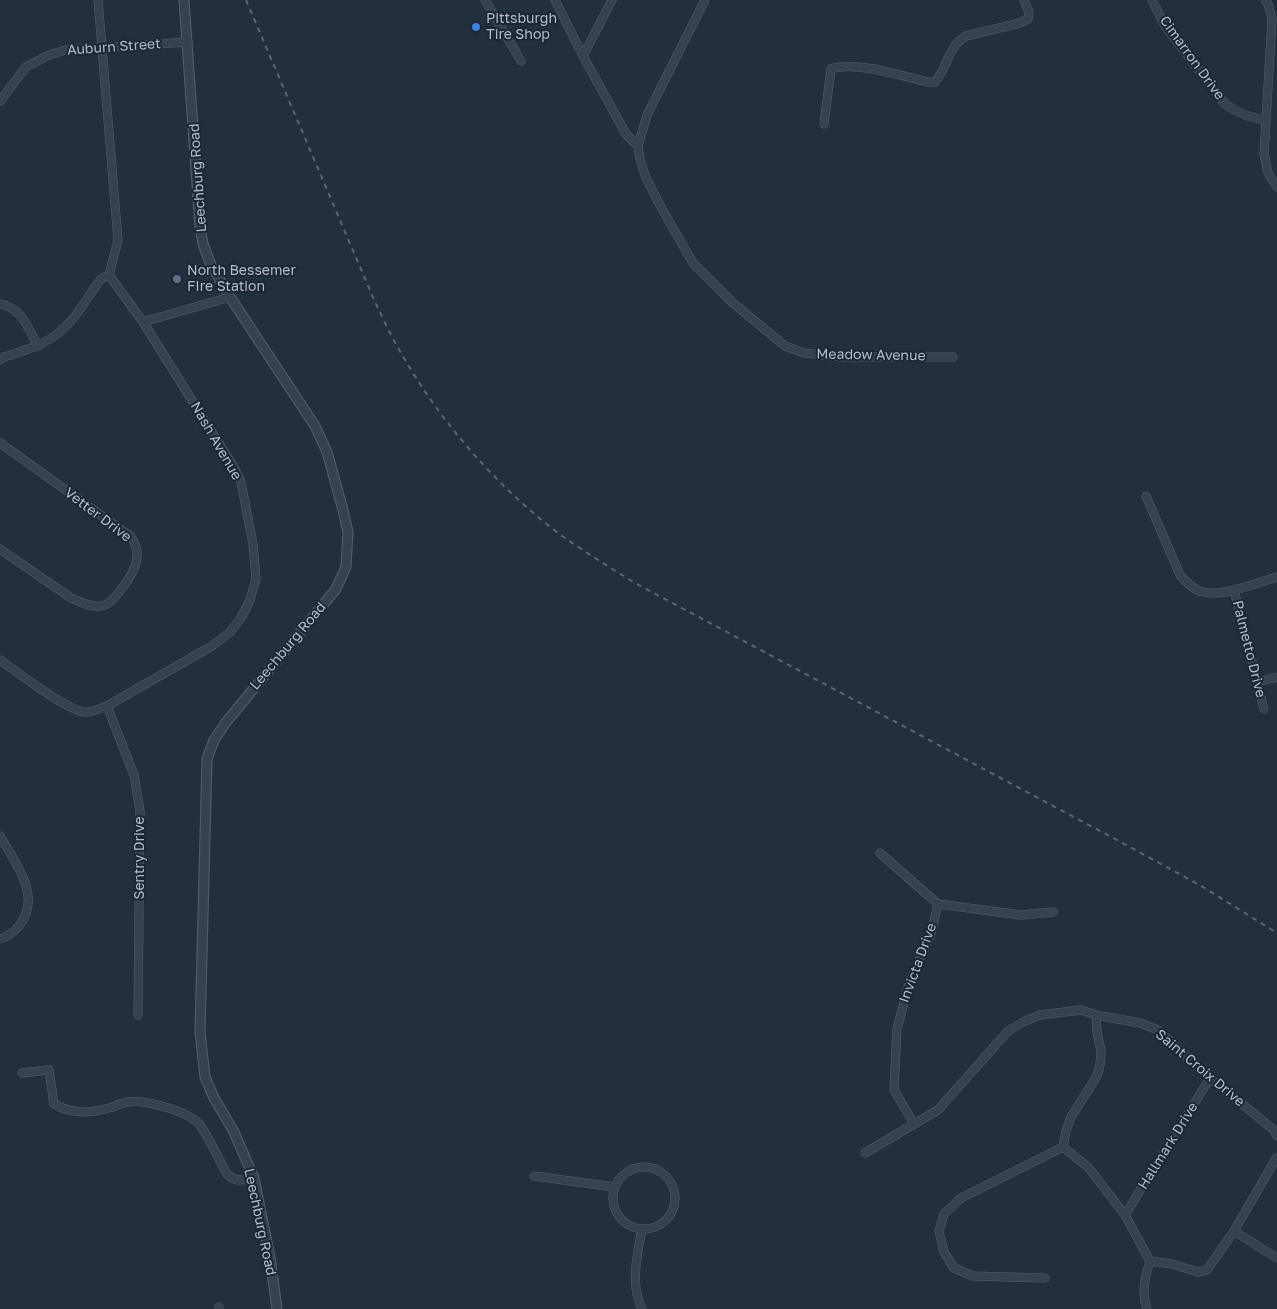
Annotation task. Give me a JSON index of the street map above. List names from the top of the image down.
{
  "streets": {
    "street": [
      "Auburn Street",
      "Cimarron Drive",
      "Leechburg Road",
      "Meadow Avenue",
      "Nash Avenue",
      "Vetter Drive",
      "Palmetto Drive",
      "Sentry Drive",
      "Invicta Drive",
      "Saint Croix Drive",
      "Hallmark Drive"
    ]
  },
  "crossings": [
    ["Auburn Street", "Leechburg Road"],
    ["Nash Avenue", "Sentry Drive"],
    ["Invicta Drive", "Saint Croix Drive"],
    ["Saint Croix Drive", "Hallmark Drive"]
  ],
  "places": ["Pittsburgh Tire Shop", "North Bessemer FIre Station"]
}
